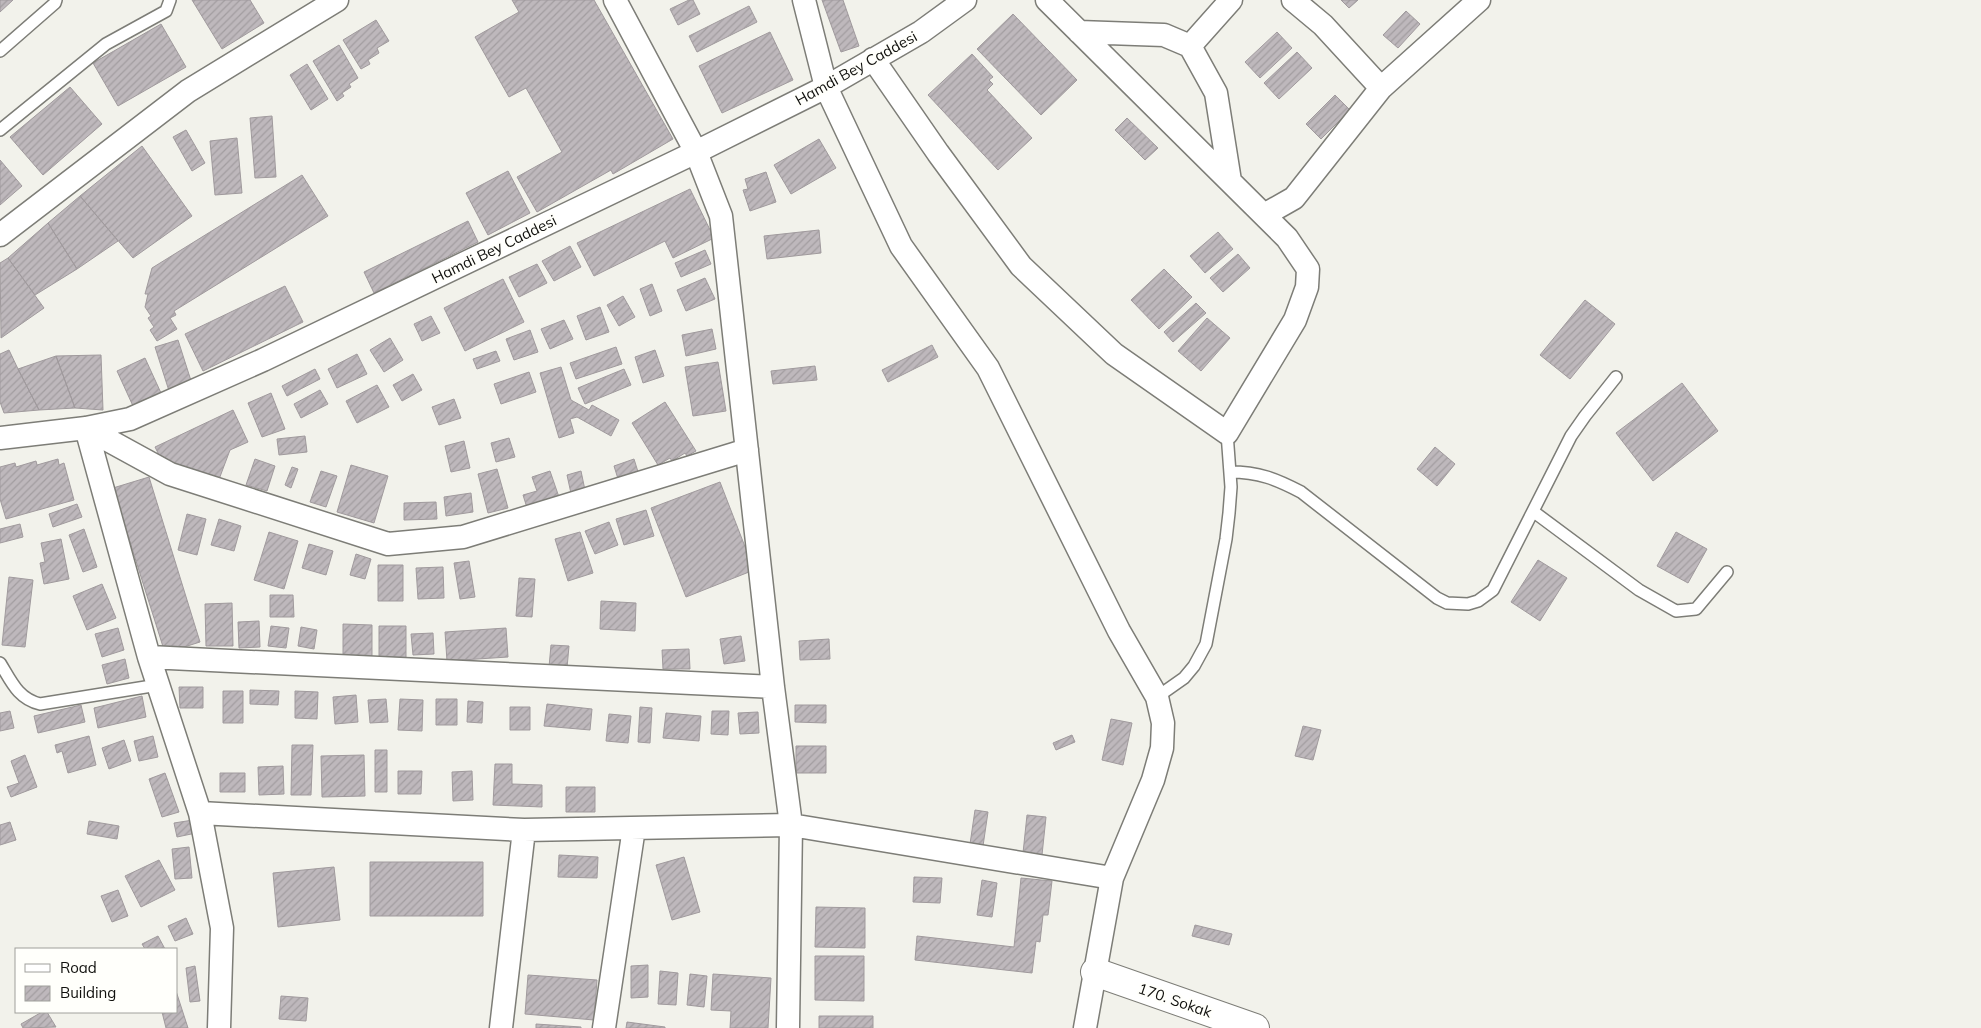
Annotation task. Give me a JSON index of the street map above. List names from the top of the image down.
{
  "streets": {
    "street": ["Hamdi Bey Caddesi", "170. Sokak"]
  },
  "legend": ["Road", "Building"]
}
